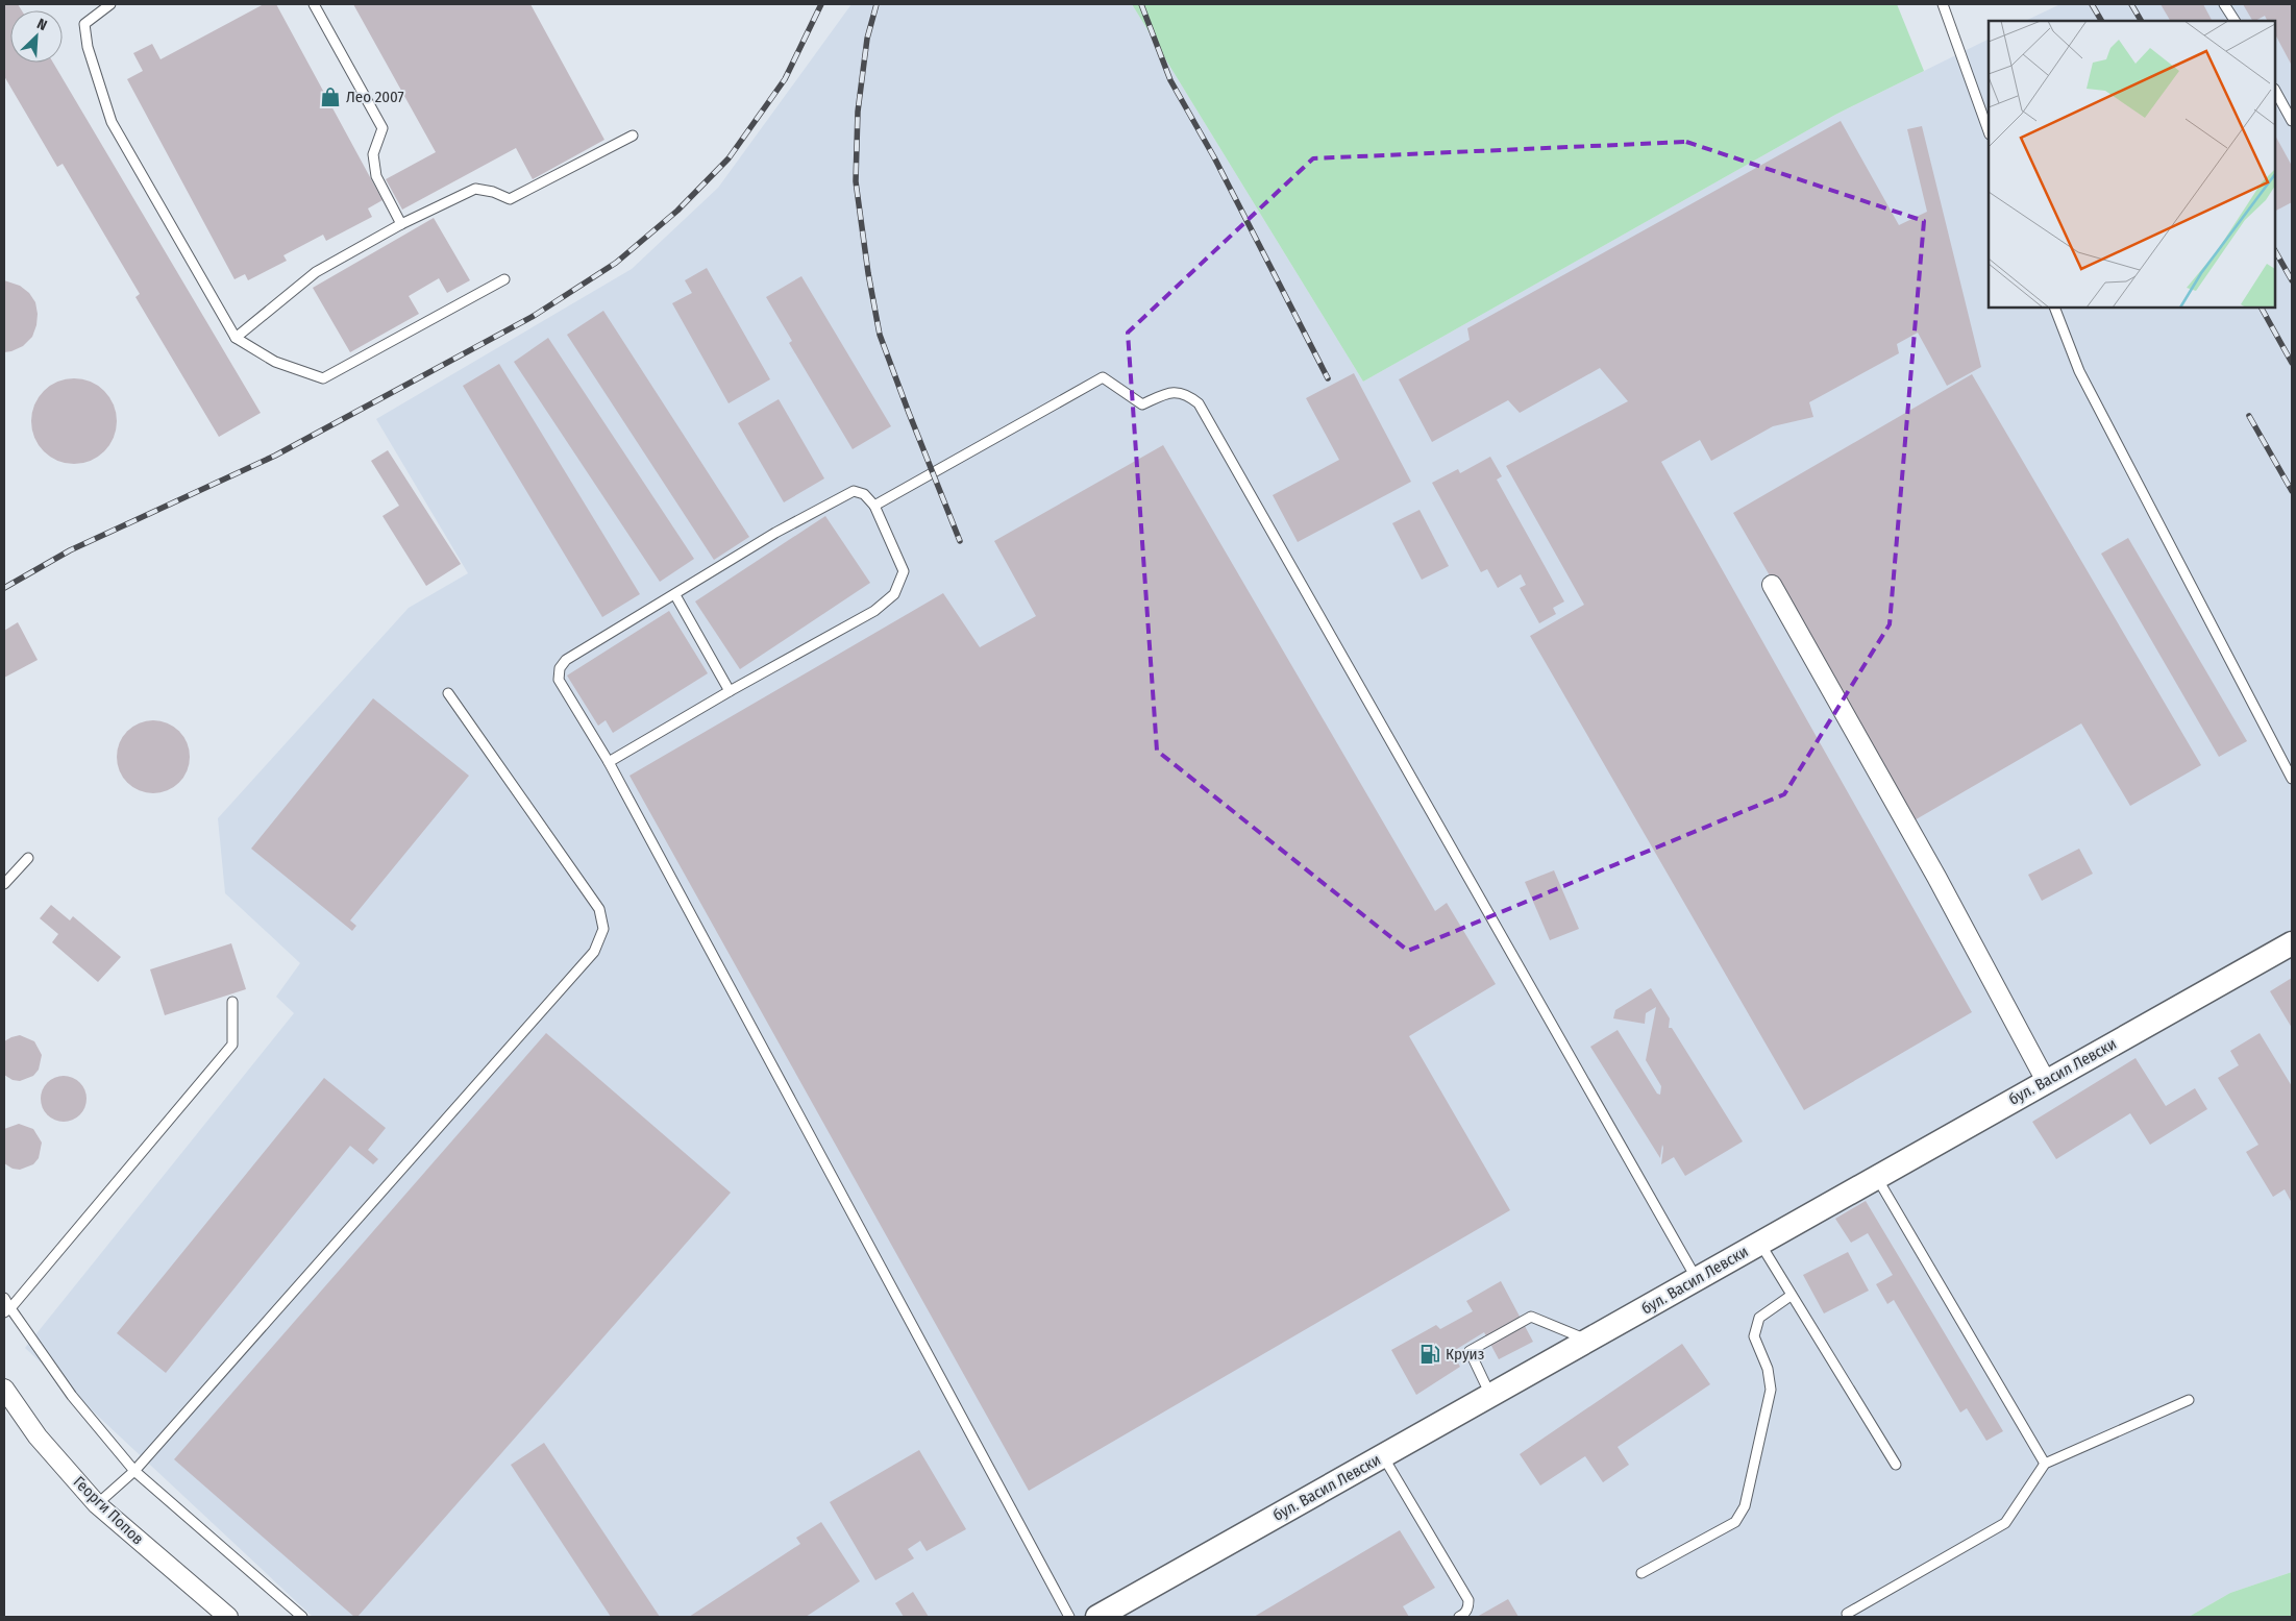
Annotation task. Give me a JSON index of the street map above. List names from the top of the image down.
{
  "streets": {
    "street": ["бул. Васил Левски", "Георги Попов"]
  },
  "places": {
    "shop": ["Лео 2007"],
    "fuel station": ["Круиз"]
  },
  "north": "top right"
}
